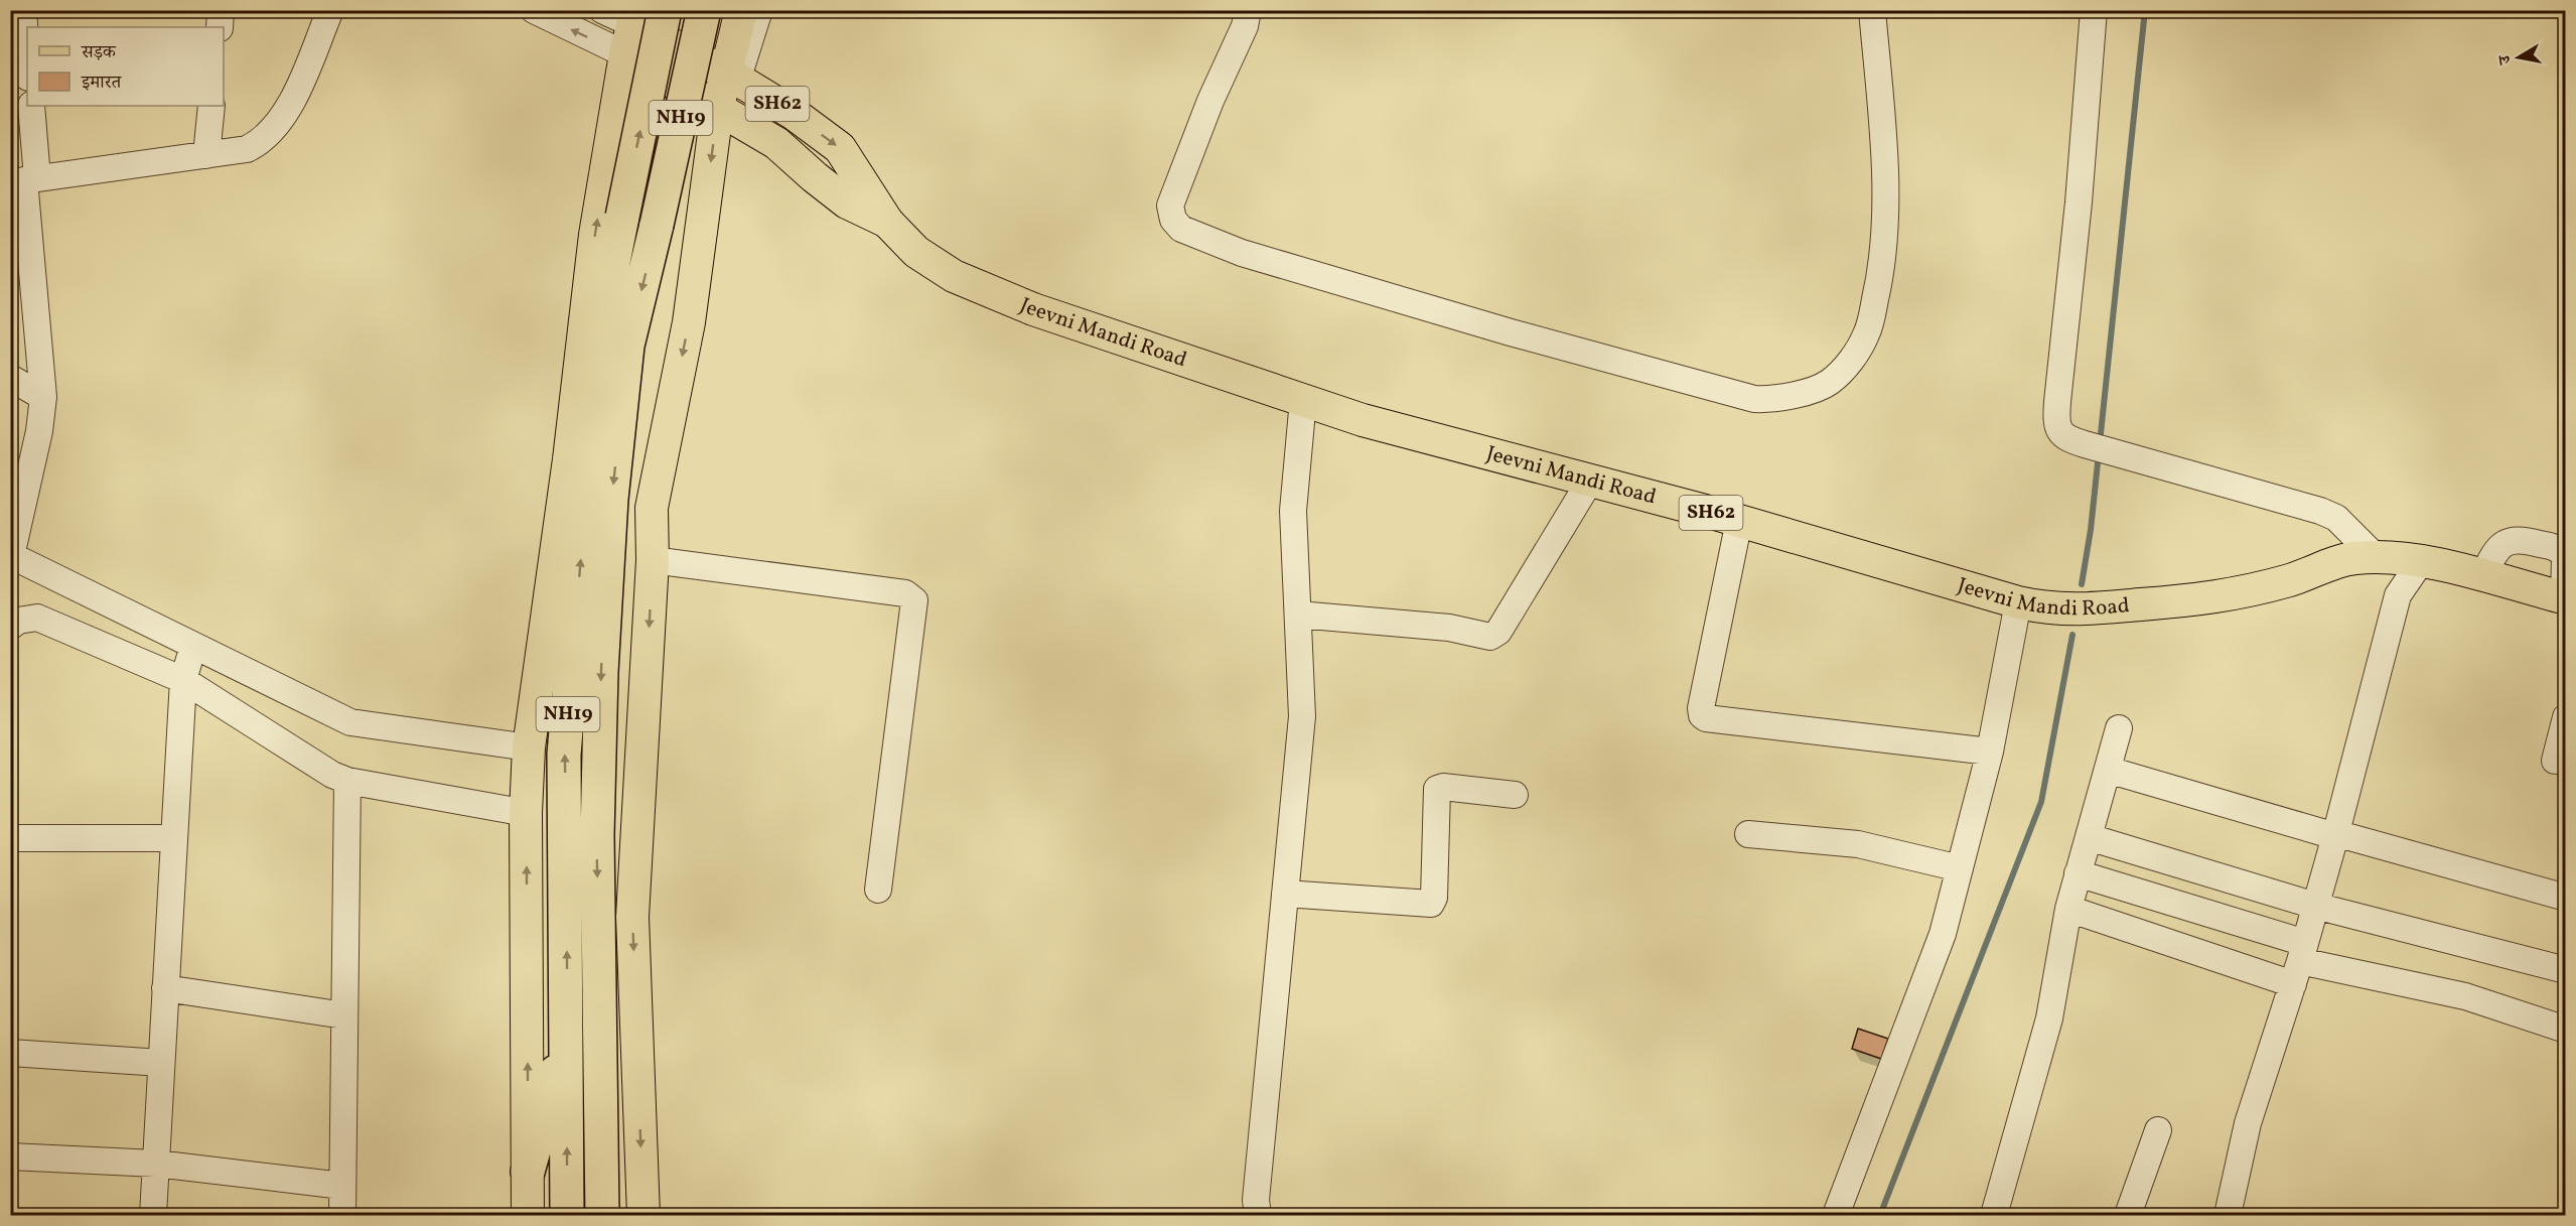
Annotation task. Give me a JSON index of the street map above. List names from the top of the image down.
{
  "streets": {
    "highway": ["NH19"],
    "main road": ["SH62", "Jeevni Mandi Road"]
  },
  "legend": ["सड़क", "इमारत"],
  "north": "left"
}
